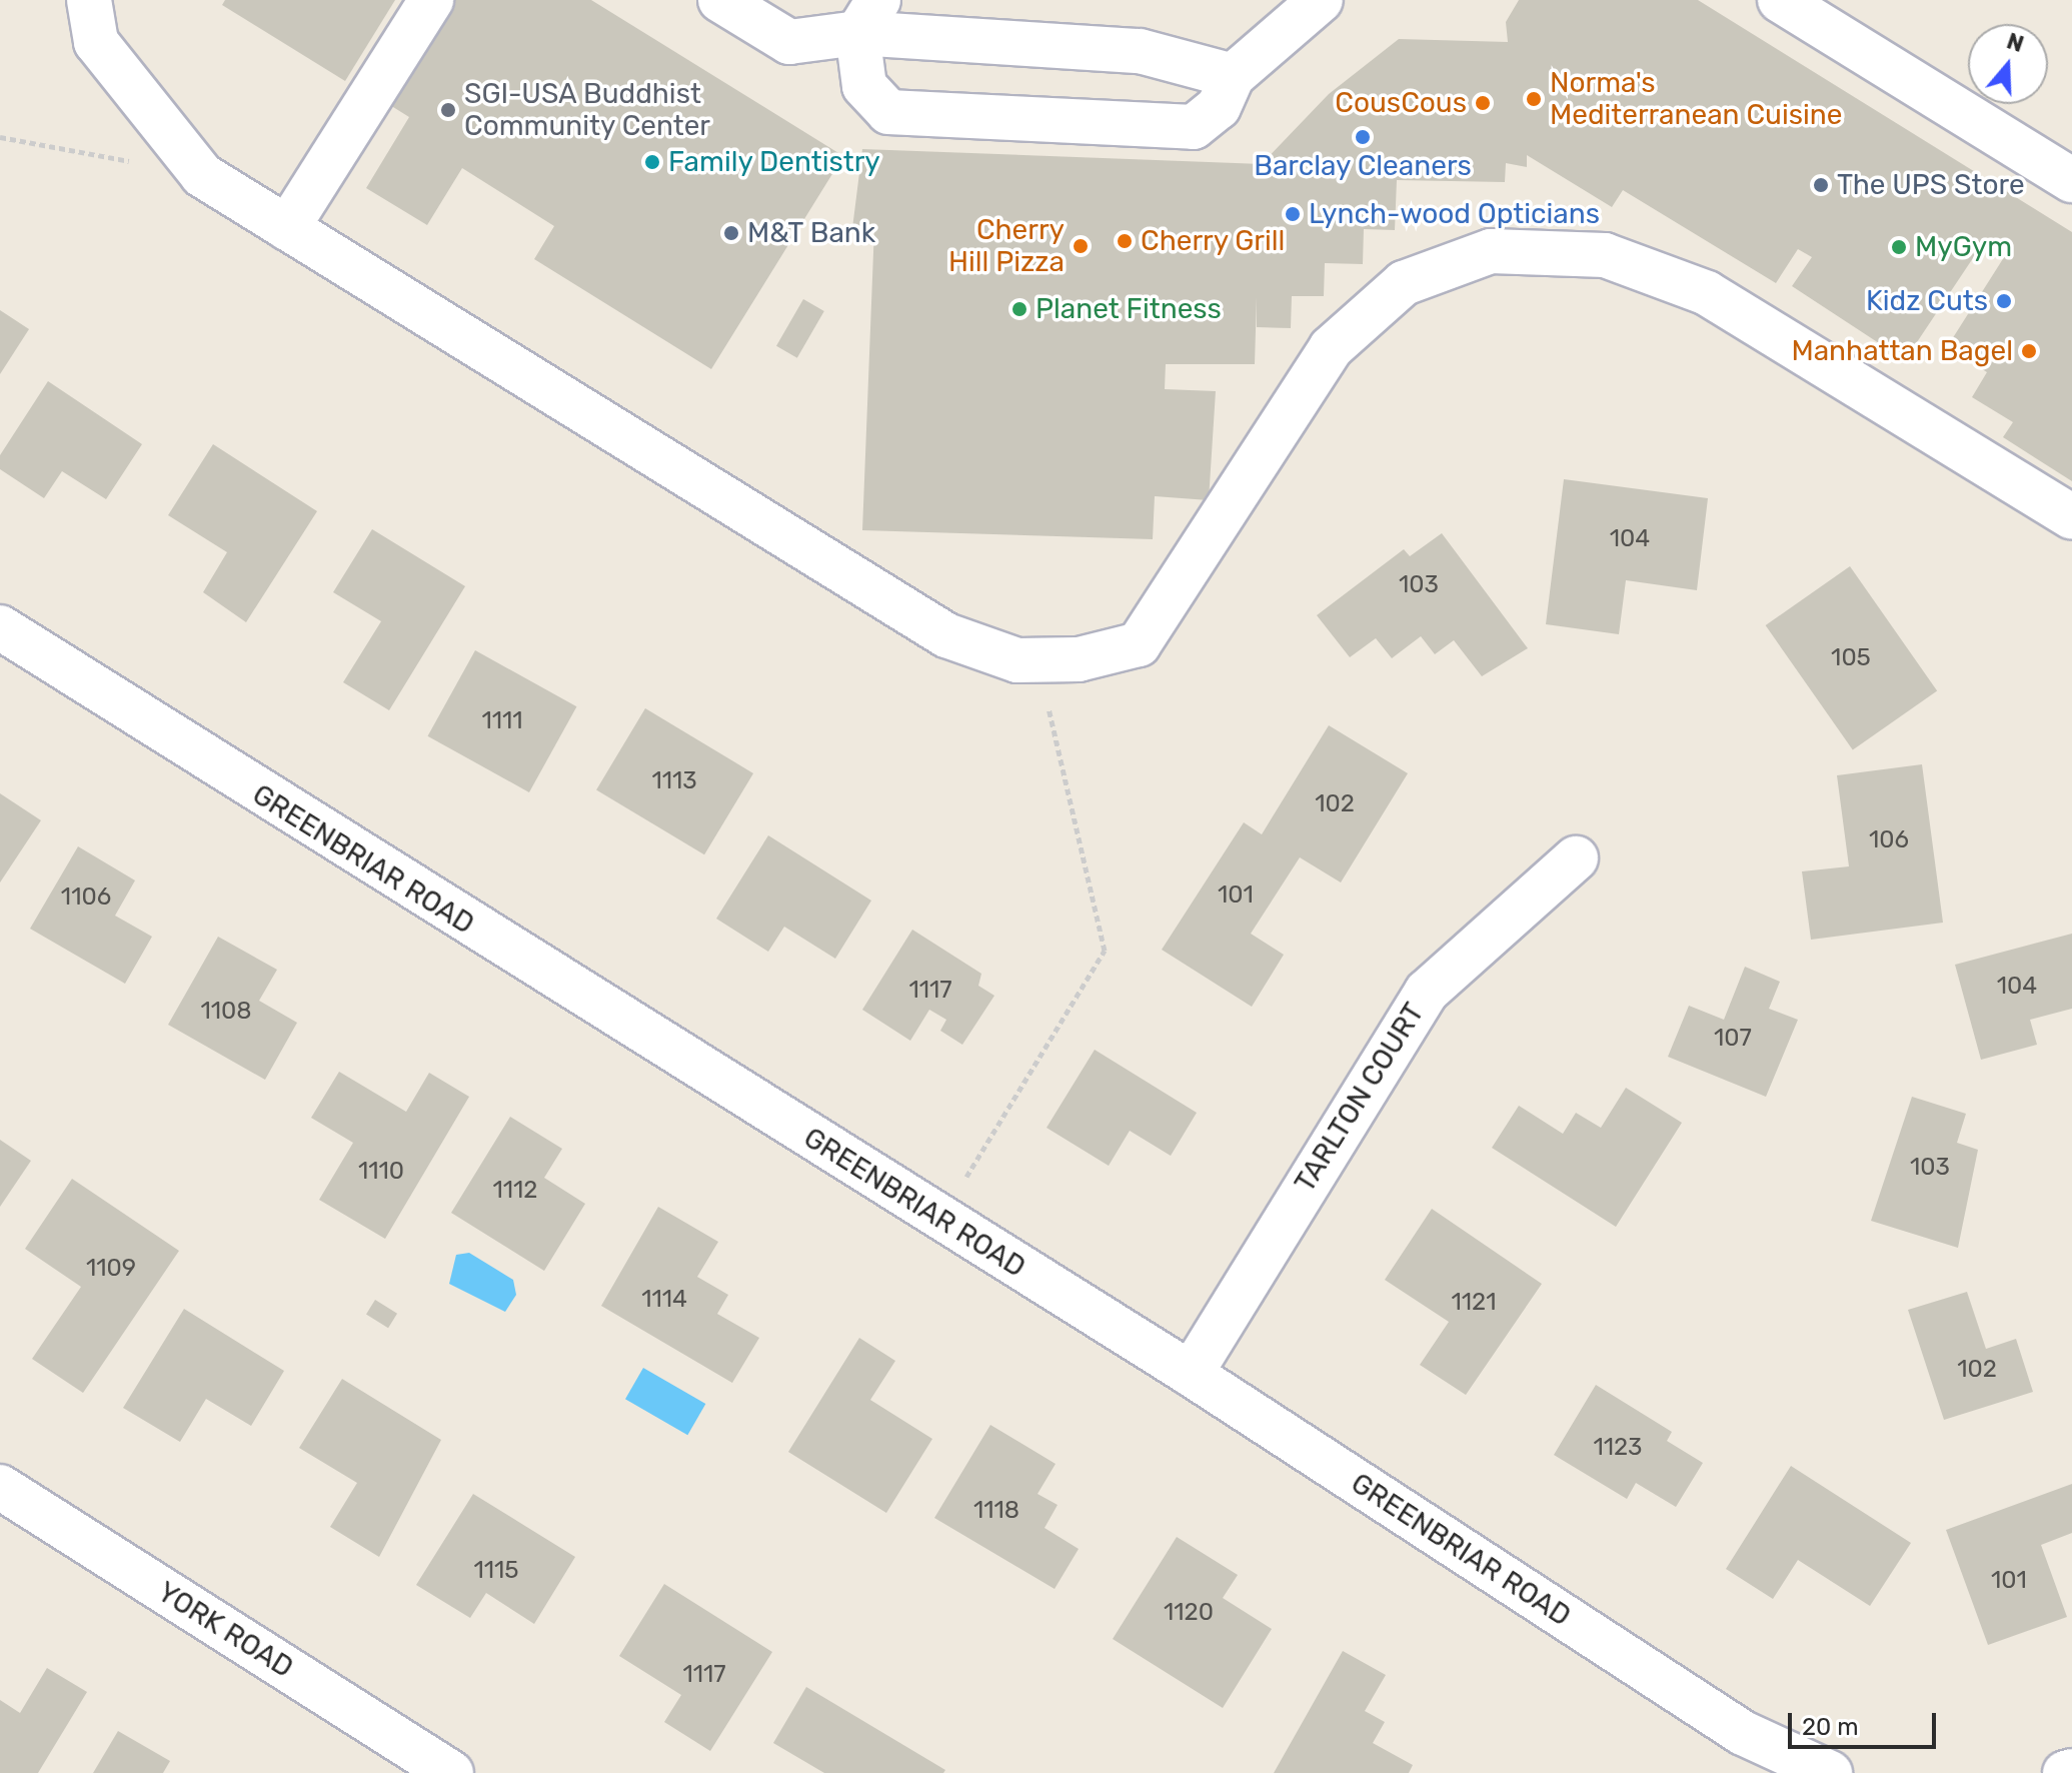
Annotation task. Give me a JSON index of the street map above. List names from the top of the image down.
{
  "streets": {
    "street": ["GREENBRIAR ROAD", "TARLTON COURT", "YORK ROAD"]
  },
  "crossings": [
    ["GREENBRIAR ROAD", "TARLTON COURT"]
  ],
  "places": [
    "Norma's Mediterranean Cuisine",
    "CousCous",
    "SGI-USA Buddhist Community Center",
    "Barclay Cleaners",
    "Family Dentistry",
    "The UPS Store",
    "Lynch-wood Opticians",
    "M&T Bank",
    "Cherry Grill",
    "Cherry Hill Pizza",
    "MyGym",
    "Kidz Cuts",
    "Planet Fitness",
    "Manhattan Bagel"
  ],
  "house_numbers": [
    "104",
    "103",
    "105",
    "1111",
    "1113",
    "102",
    "106",
    "101",
    "1106",
    "104",
    "1117",
    "1108",
    "107",
    "103",
    "1110",
    "1112",
    "1109",
    "1114",
    "1121",
    "102",
    "1123",
    "1118",
    "1115",
    "101",
    "1120",
    "1117"
  ],
  "scale_bar": "20 m",
  "north": "top"
}
